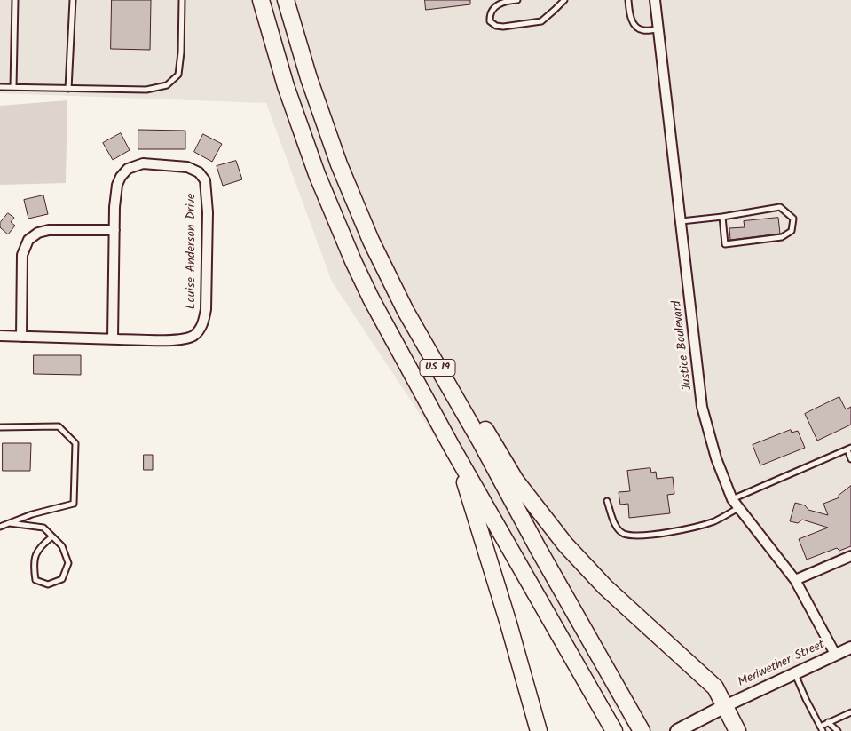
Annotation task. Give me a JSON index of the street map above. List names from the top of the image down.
{
  "streets": {
    "highway": ["US 19"],
    "street": ["Louise Anderson Drive", "Justice Boulevard", "Meriwether Street"]
  },
  "crossings": [
    ["Justice Boulevard", "Meriwether Street"]
  ]
}
